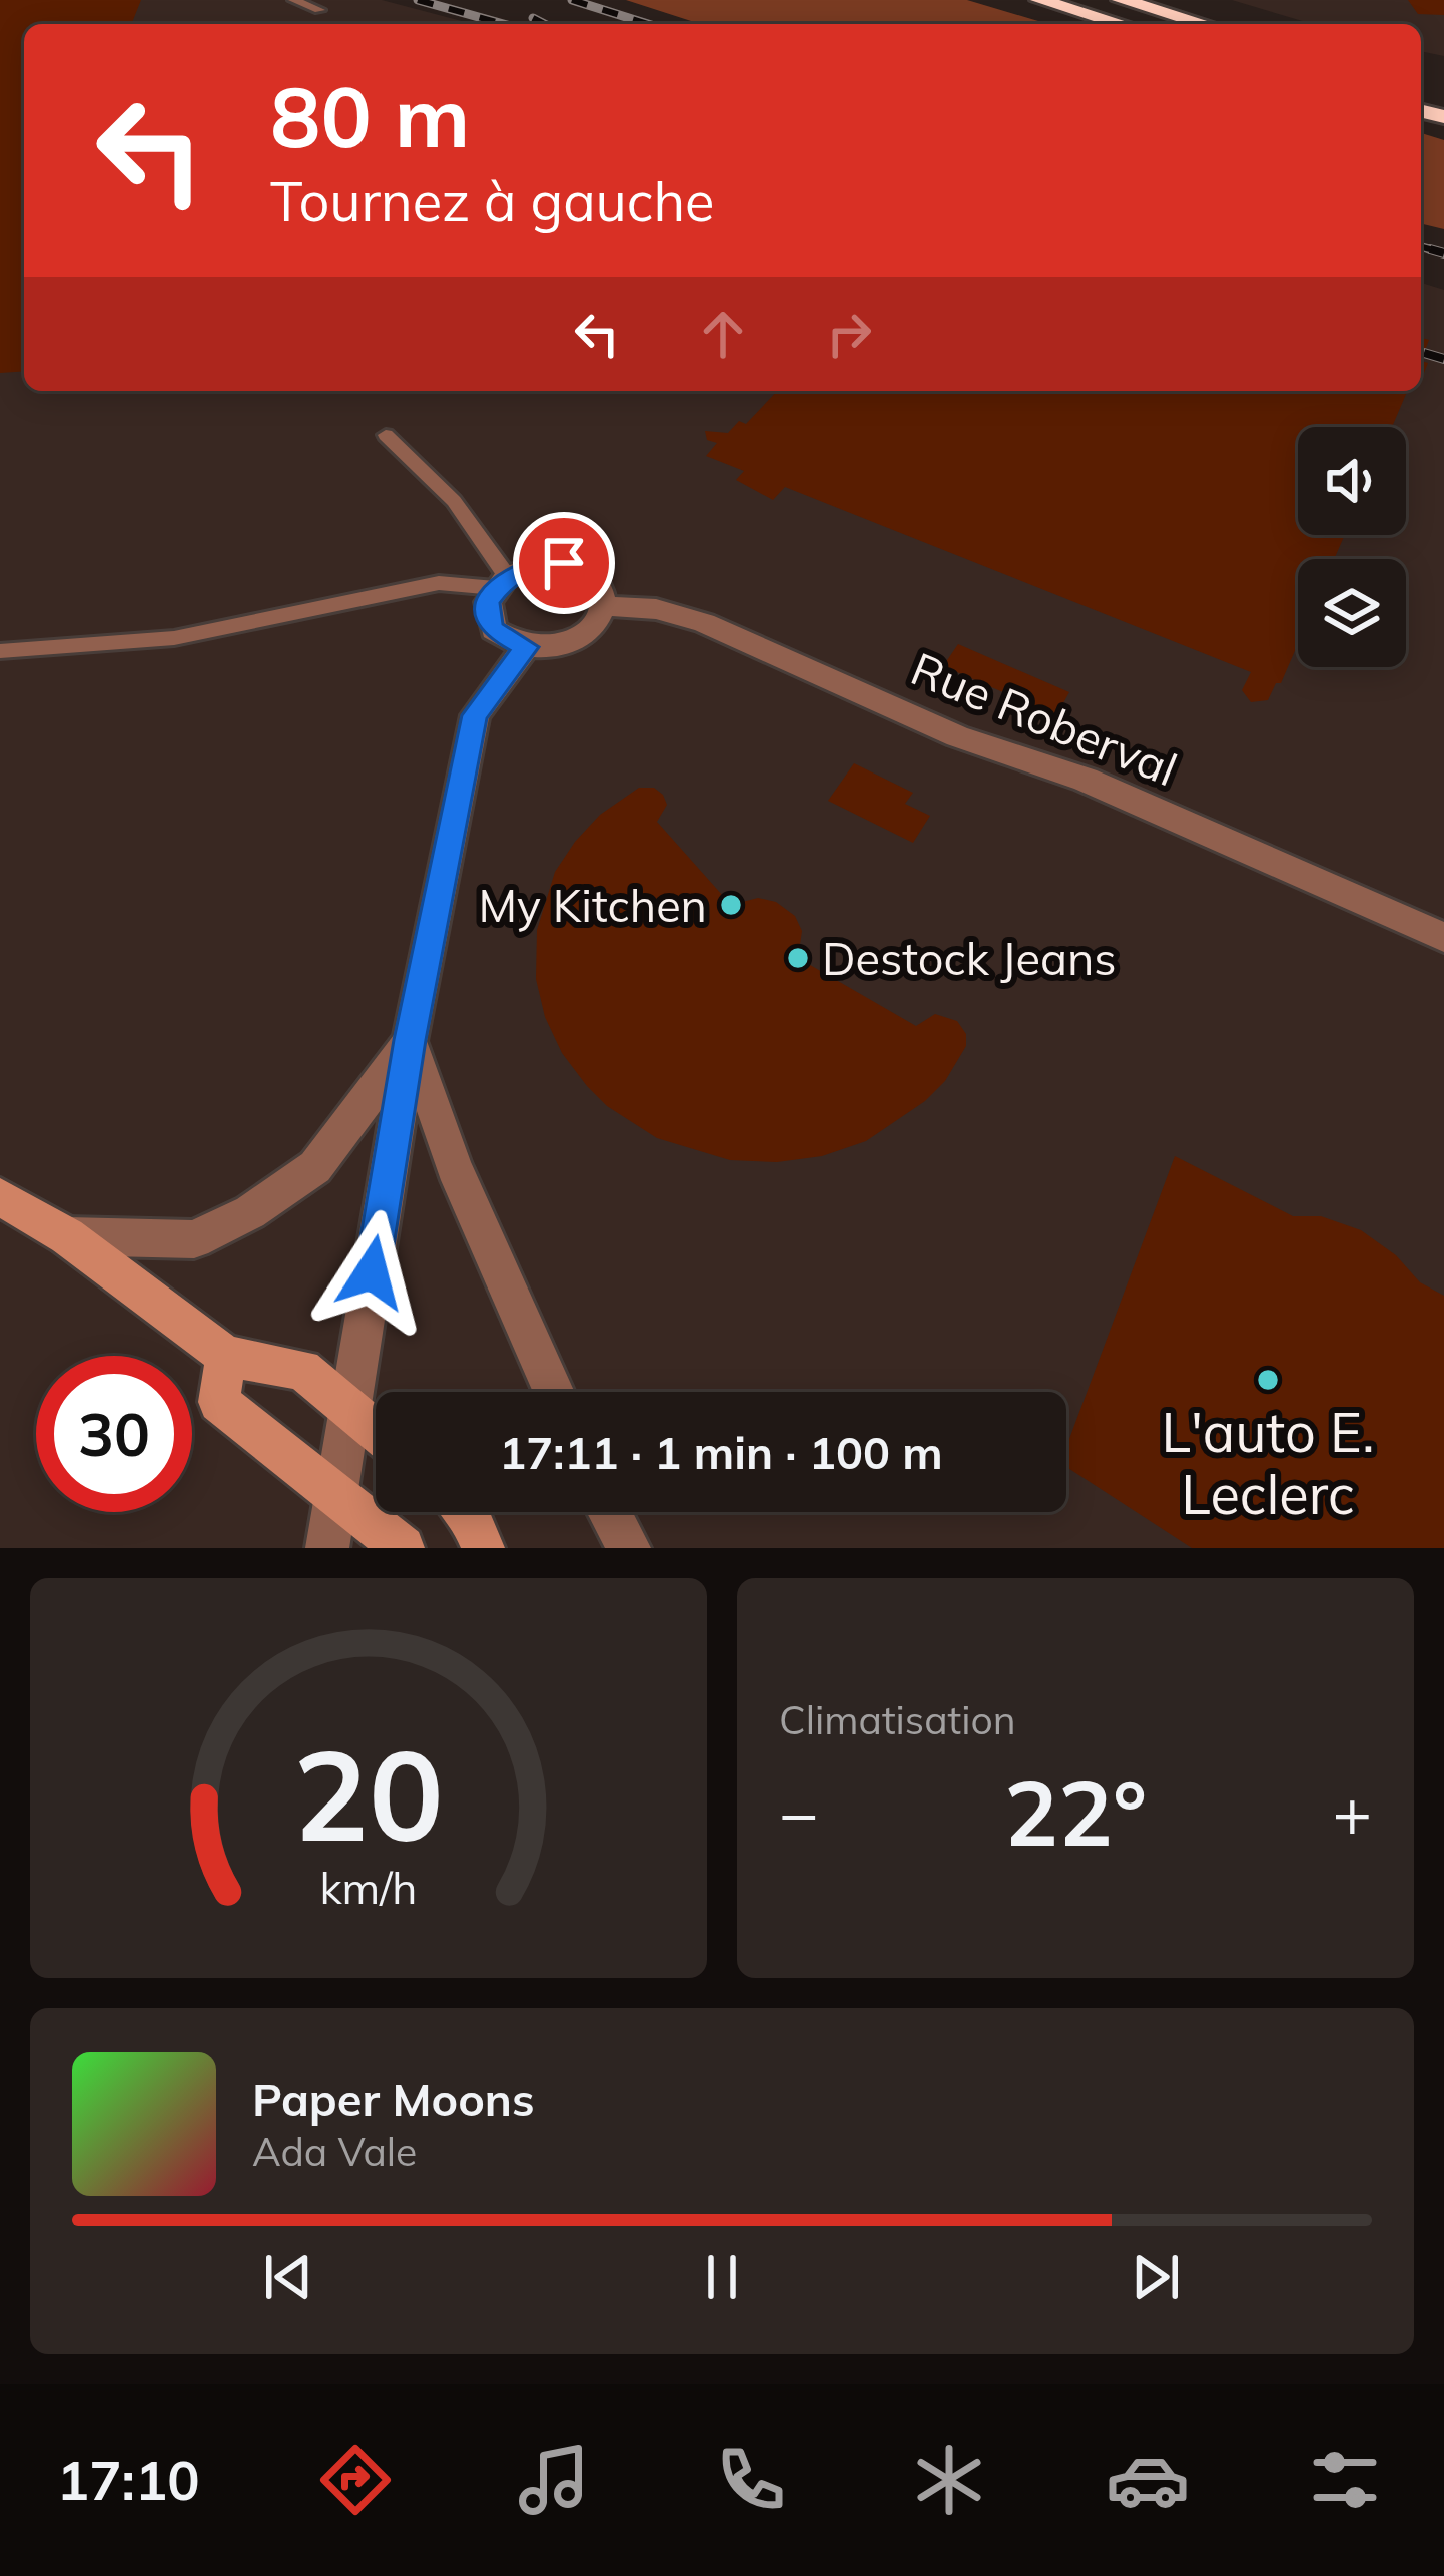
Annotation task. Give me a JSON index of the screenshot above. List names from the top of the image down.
{
  "streets": {
    "street": ["Rue Roberval"]
  },
  "places": ["My Kitchen", "Destock Jeans", "L'auto E. Leclerc"],
  "page": {
    "turn": ["80 m", "Tournez à gauche"],
    "limit": "30",
    "trip": "17:11 · 1 min · 100 m",
    "tile": "Climatisation",
    "heat": ["−", "22°", "+"],
    "song": ["Paper Moons", "Ada Vale"],
    "tabs": "17:10",
    "gauge": ["20", "km/h"]
  }
}
